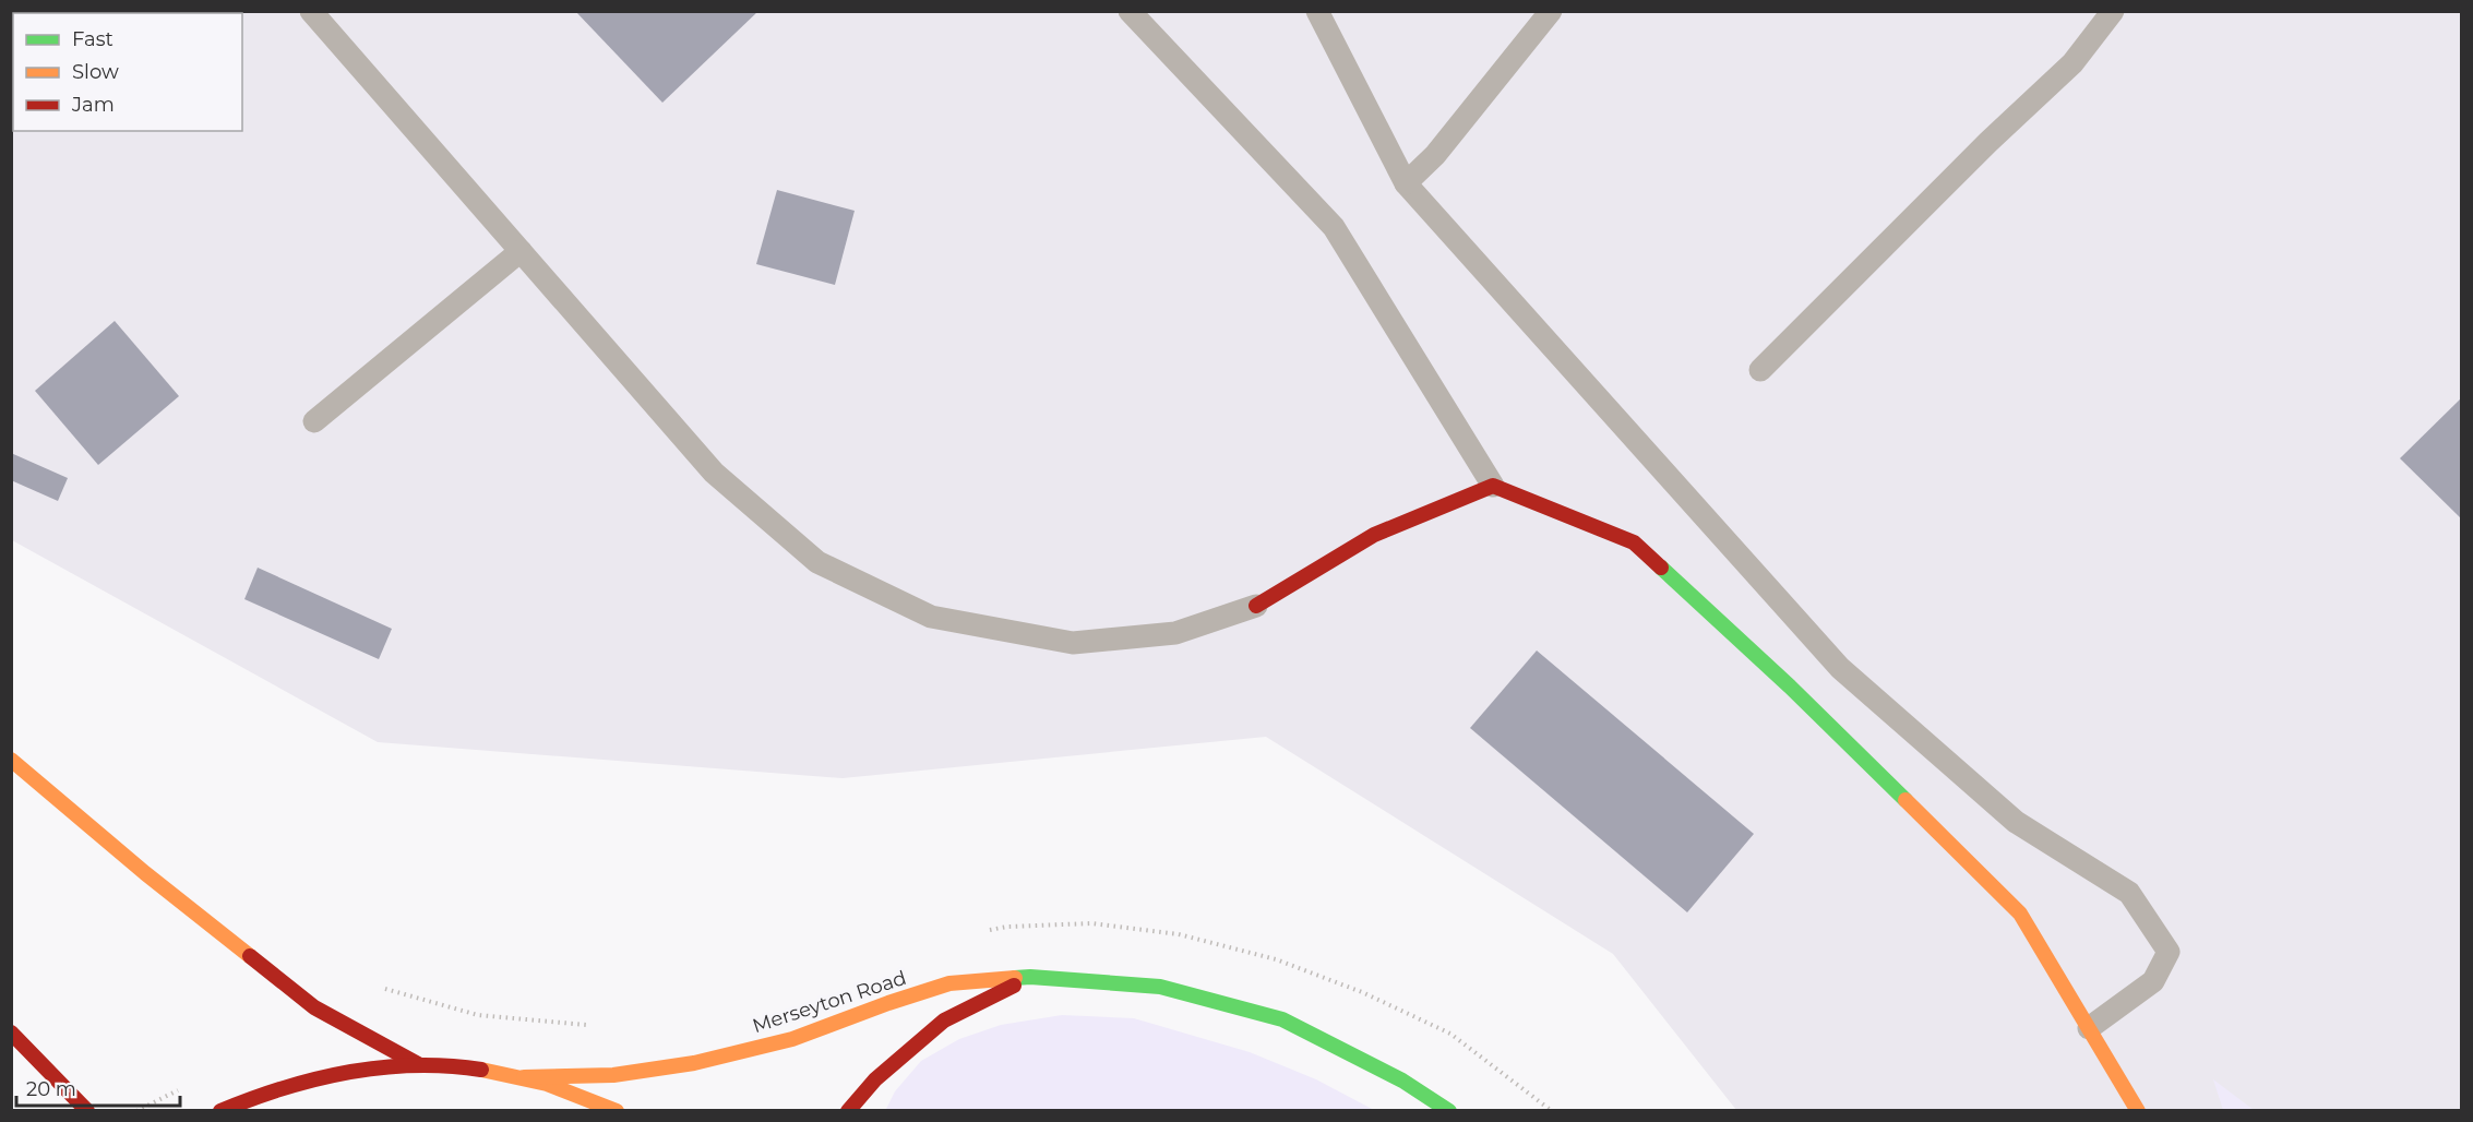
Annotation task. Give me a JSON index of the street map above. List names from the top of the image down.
{
  "streets": {
    "main road": ["Merseyton Road"]
  },
  "legend": ["Fast", "Slow", "Jam"],
  "scale_bar": "20 m"
}
